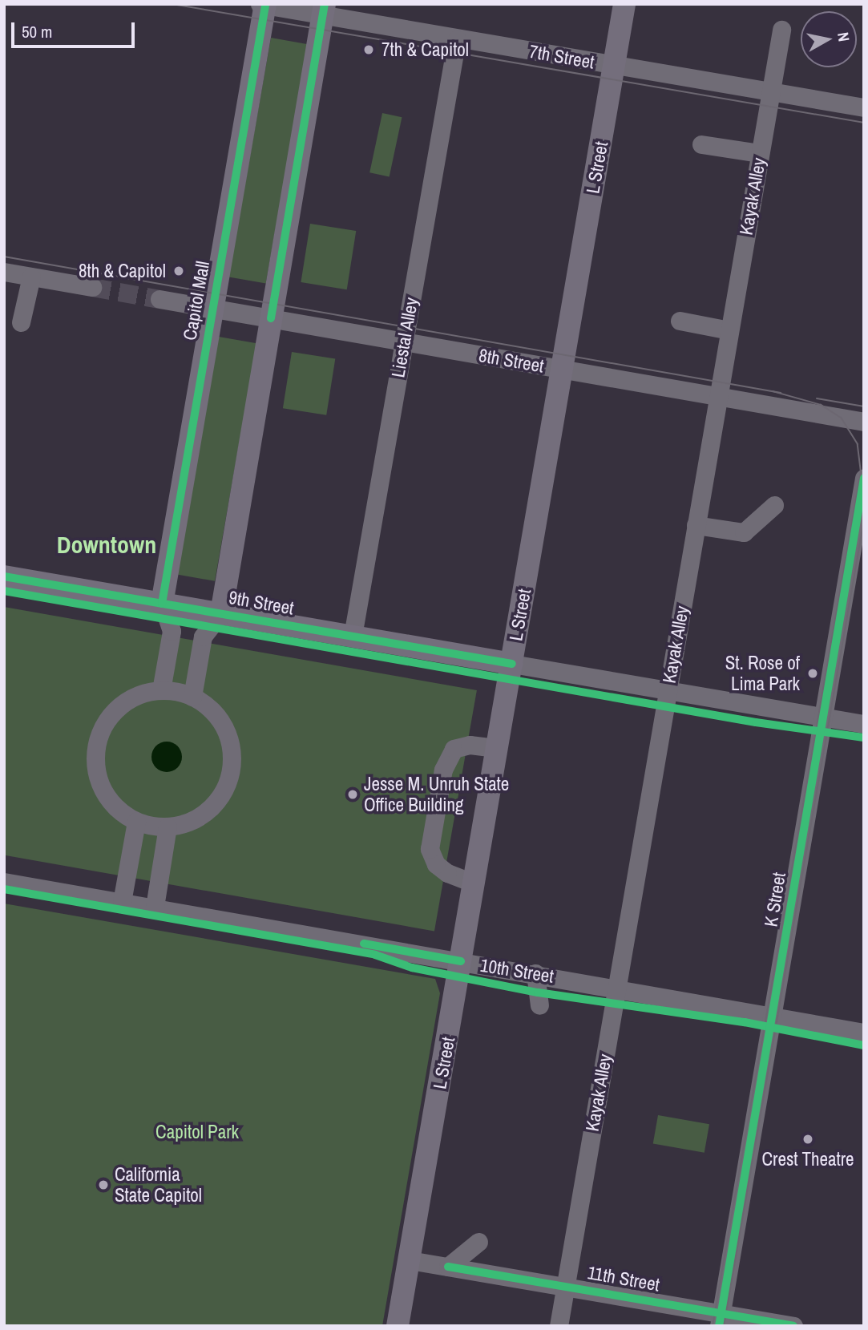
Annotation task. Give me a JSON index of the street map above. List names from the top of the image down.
{
  "streets": {
    "main road": ["L Street", "Capitol Mall", "9th Street"],
    "street": [
      "7th Street",
      "Kayak Alley",
      "Liestal Alley",
      "8th Street",
      "K Street",
      "10th Street",
      "11th Street"
    ]
  },
  "crossings": [
    ["7th Street", "L Street"],
    ["7th Street", "Kayak Alley"],
    ["7th Street", "Capitol Mall"],
    ["7th Street", "Liestal Alley"],
    ["L Street", "8th Street"],
    ["L Street", "9th Street"],
    ["L Street", "10th Street"],
    ["L Street", "11th Street"],
    ["Kayak Alley", "8th Street"],
    ["Kayak Alley", "9th Street"],
    ["Kayak Alley", "10th Street"],
    ["Kayak Alley", "11th Street"],
    ["Capitol Mall", "8th Street"],
    ["Capitol Mall", "9th Street"],
    ["Liestal Alley", "8th Street"],
    ["Liestal Alley", "9th Street"],
    ["9th Street", "K Street"],
    ["K Street", "10th Street"],
    ["K Street", "11th Street"]
  ],
  "districts": ["Downtown"],
  "parks": ["Capitol Park"],
  "places": [
    "7th & Capitol",
    "8th & Capitol",
    "St. Rose of Lima Park",
    "Jesse M. Unruh State Office Building",
    "Crest Theatre",
    "California State Capitol"
  ],
  "scale_bar": "50 m",
  "north": "right"
}
